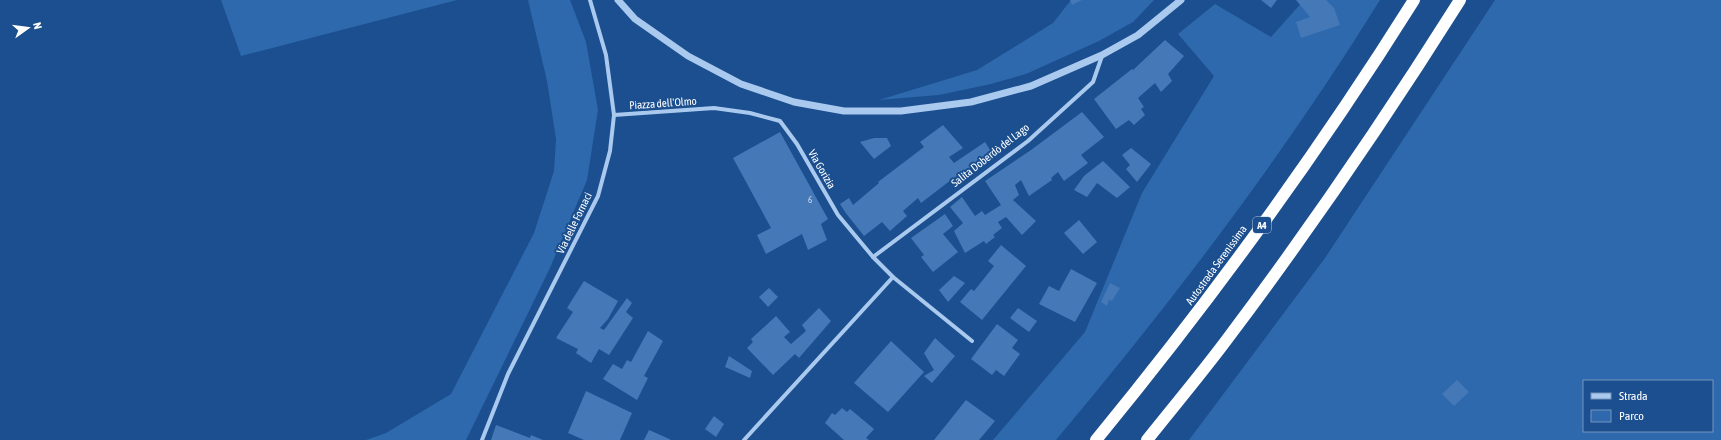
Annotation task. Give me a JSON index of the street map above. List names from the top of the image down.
{
  "streets": {
    "highway": ["A4", "Autostrada Serenissima"],
    "street": [
      "Piazza dell'Olmo",
      "Salita Doberdò del Lago",
      "Via Gorizia",
      "Via delle Fornaci"
    ]
  },
  "crossings": [
    ["Piazza dell'Olmo", "Via Gorizia"],
    ["Piazza dell'Olmo", "Via delle Fornaci"],
    ["Salita Doberdò del Lago", "Via Gorizia"]
  ],
  "house_numbers": ["6"],
  "legend": ["Strada", "Parco"],
  "north": "right"
}
